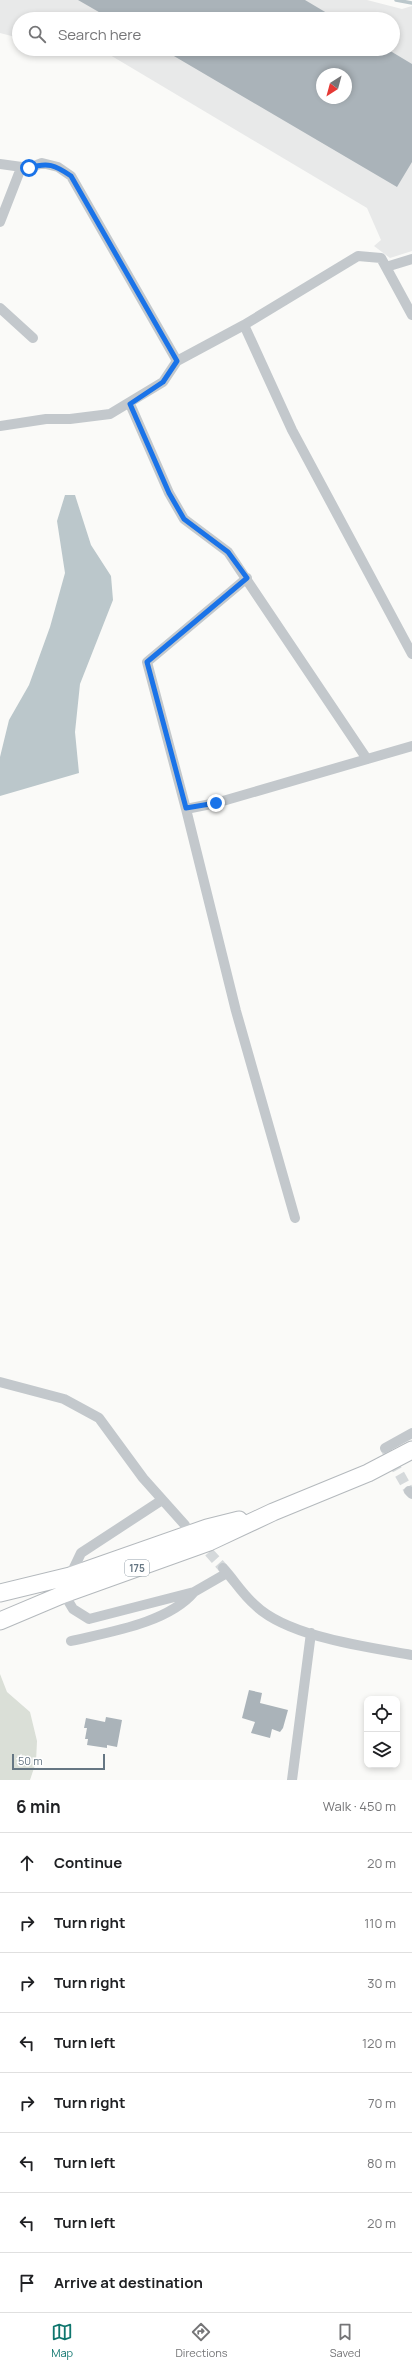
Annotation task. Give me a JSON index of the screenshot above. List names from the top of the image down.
{
  "streets": {
    "highway": ["175"]
  },
  "scale_bar": "50 m",
  "north": "bottom left",
  "page": {
    "search": "Search here",
    "scale": "50 m",
    "heading": ["6 min", "Walk · 450 m"],
    "list": [
      ["Continue", "20 m"],
      ["Turn right", "110 m"],
      ["Turn right", "30 m"],
      ["Turn left", "120 m"],
      ["Turn right", "70 m"],
      ["Turn left", "80 m"],
      ["Turn left", "20 m"],
      "Arrive at destination"
    ],
    "nav": ["Map", "Directions", "Saved"]
  }
}
